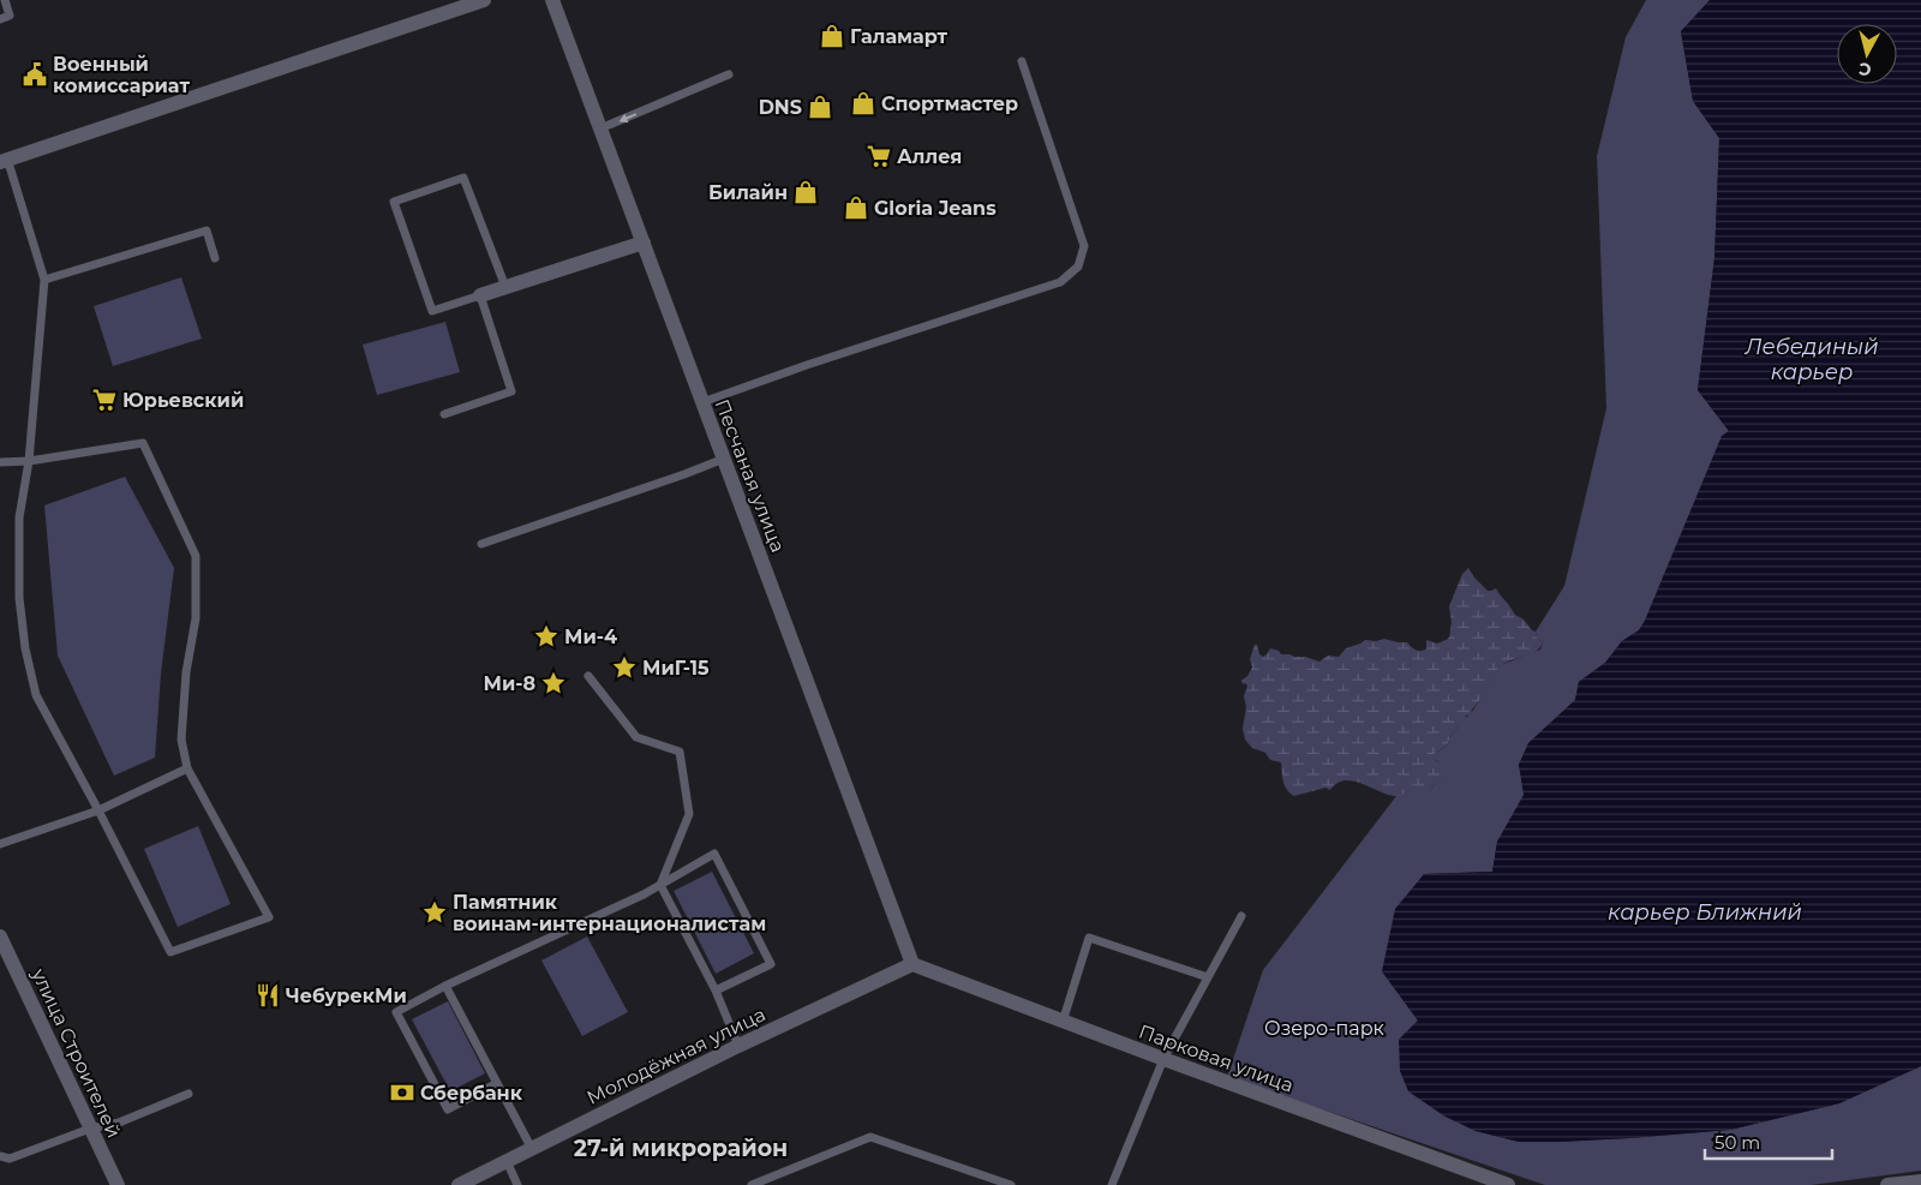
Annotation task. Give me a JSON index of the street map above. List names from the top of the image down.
{
  "streets": {
    "street": [
      "Песчаная улица",
      "улица Строителей",
      "Молодёжная улица",
      "Парковая улица"
    ]
  },
  "crossings": [
    ["Песчаная улица", "Молодёжная улица"],
    ["Песчаная улица", "Парковая улица"],
    ["Молодёжная улица", "Парковая улица"]
  ],
  "districts": ["27-й микрорайон"],
  "water": ["Лебединый карьер", "карьер Ближний"],
  "parks": ["Озеро-парк"],
  "places": {
    "shop": [
      "Галамарт",
      "Спортмастер",
      "DNS",
      "Билайн",
      "Gloria Jeans"
    ],
    "public building": ["Военный комиссариат"],
    "supermarket": ["Аллея", "Юрьевский"],
    "place": [
      "Ми-4",
      "МиГ-15",
      "Ми-8",
      "Памятник воинам-интернационалистам"
    ],
    "restaurant": ["ЧебурекМи"],
    "bank": ["Сбербанк"]
  },
  "scale_bar": "50 m",
  "north": "bottom"
}
